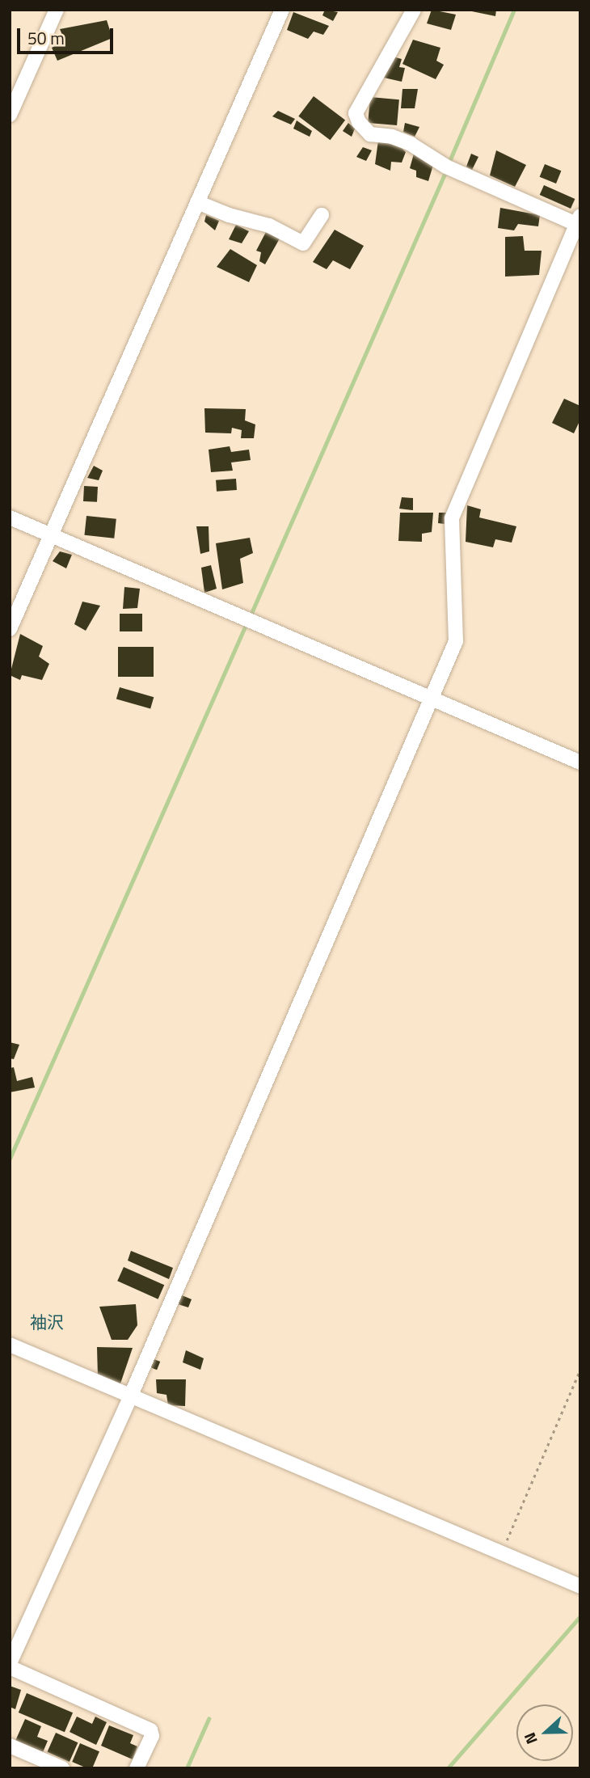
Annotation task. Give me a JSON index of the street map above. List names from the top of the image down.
{
  "districts": ["袖沢"],
  "scale_bar": "50 m",
  "north": "left"
}
